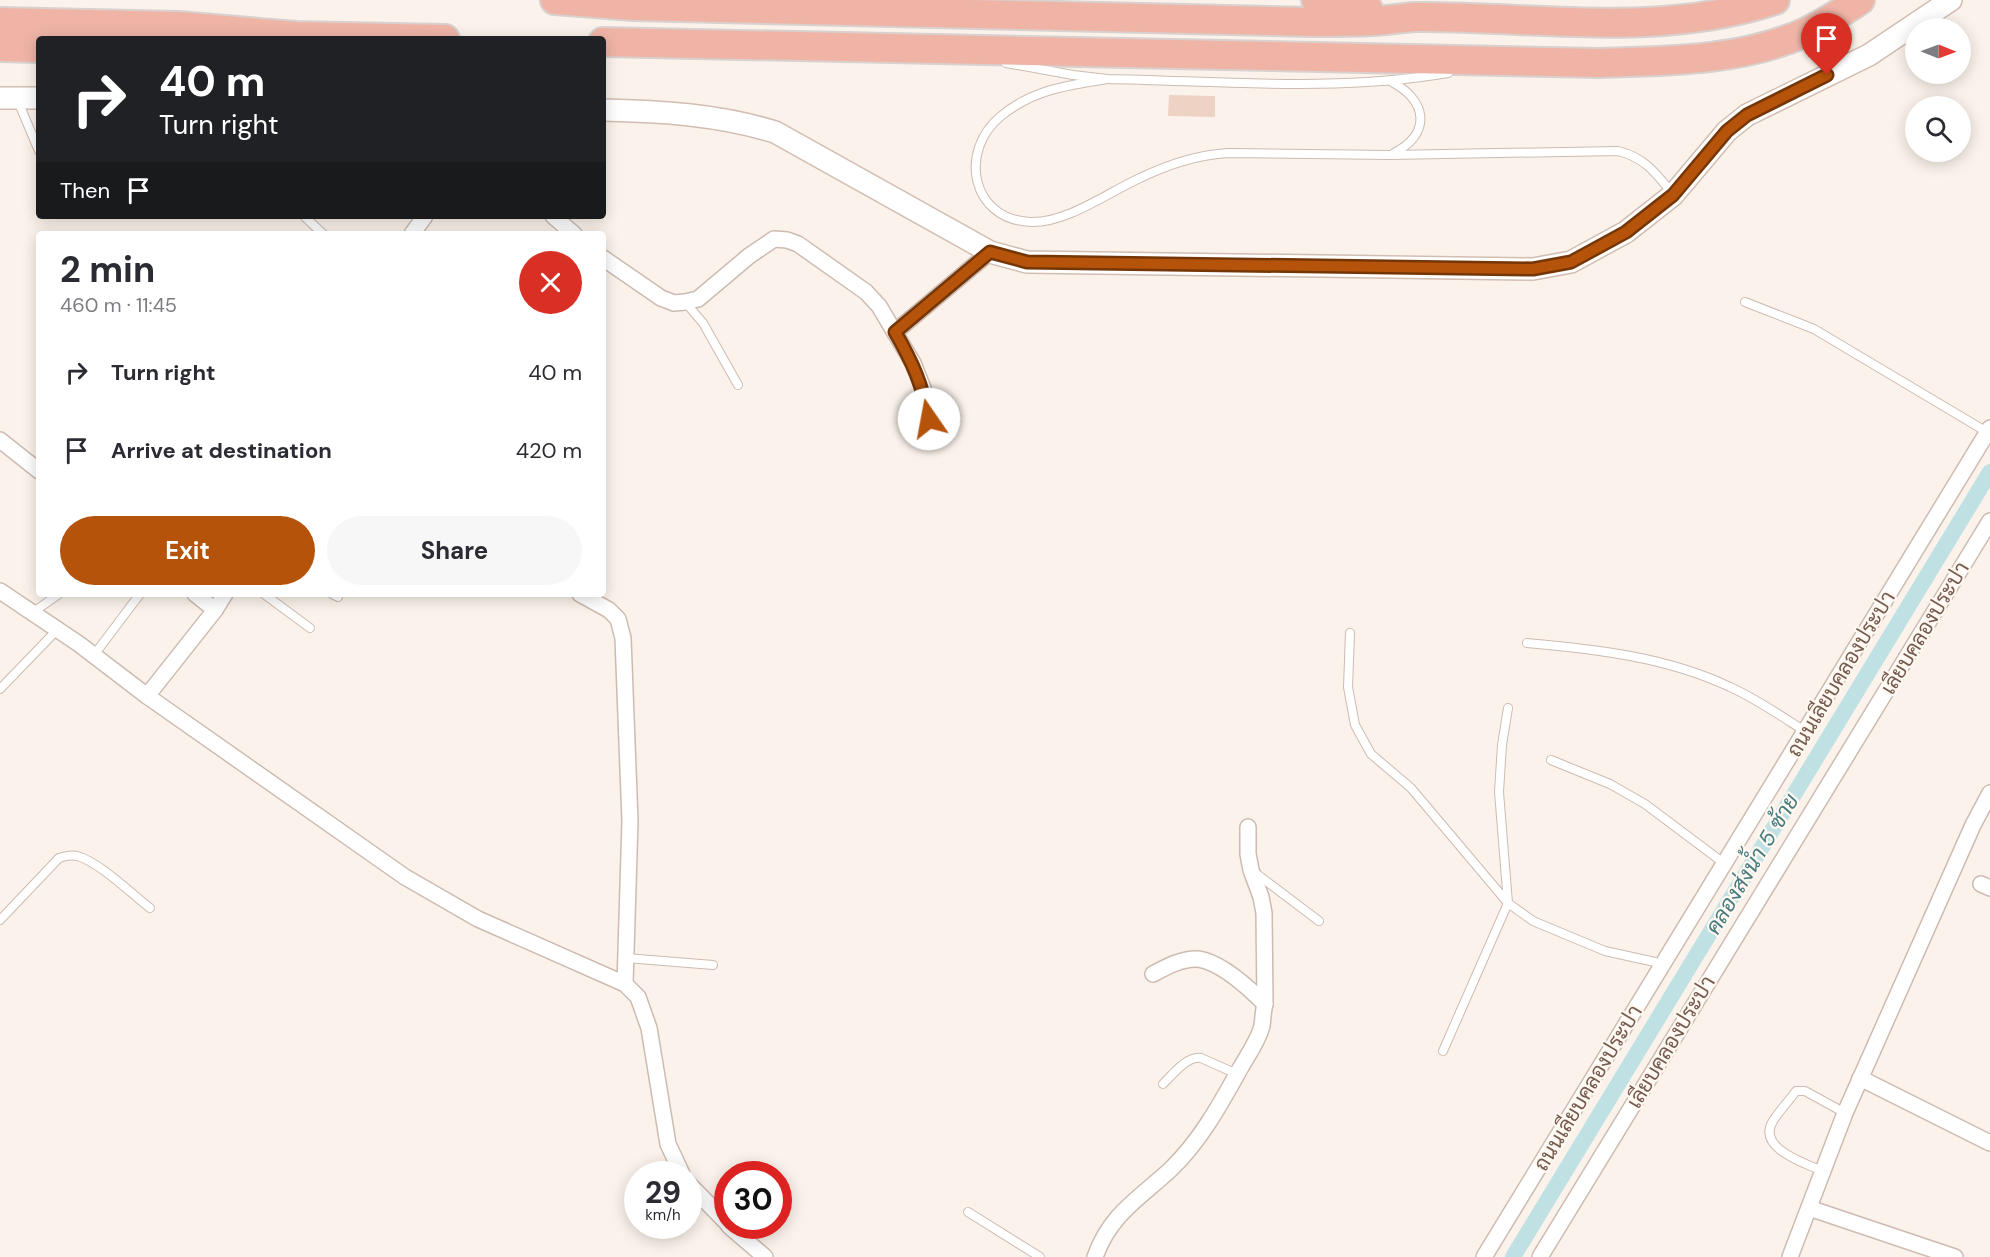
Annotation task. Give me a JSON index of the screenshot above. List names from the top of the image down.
{
  "streets": {
    "street": ["เลียบคลองประปา", "ถนนเลียบคลองประปา"]
  },
  "water": ["คลองส่งน้ำ 5 ซ้าย"],
  "north": "right",
  "page": {
    "turn": ["40 m", "Turn right"],
    "then": "Then",
    "heading": ["2 min", "460 m · 11:45"],
    "list": [
      {
        "name": "Turn right",
        "value": "40 m"
      },
      {
        "name": "Arrive at destination",
        "value": "420 m"
      }
    ],
    "buttons": ["Exit", "Share"],
    "speed": "29 km/h",
    "limit": "30"
  }
}
